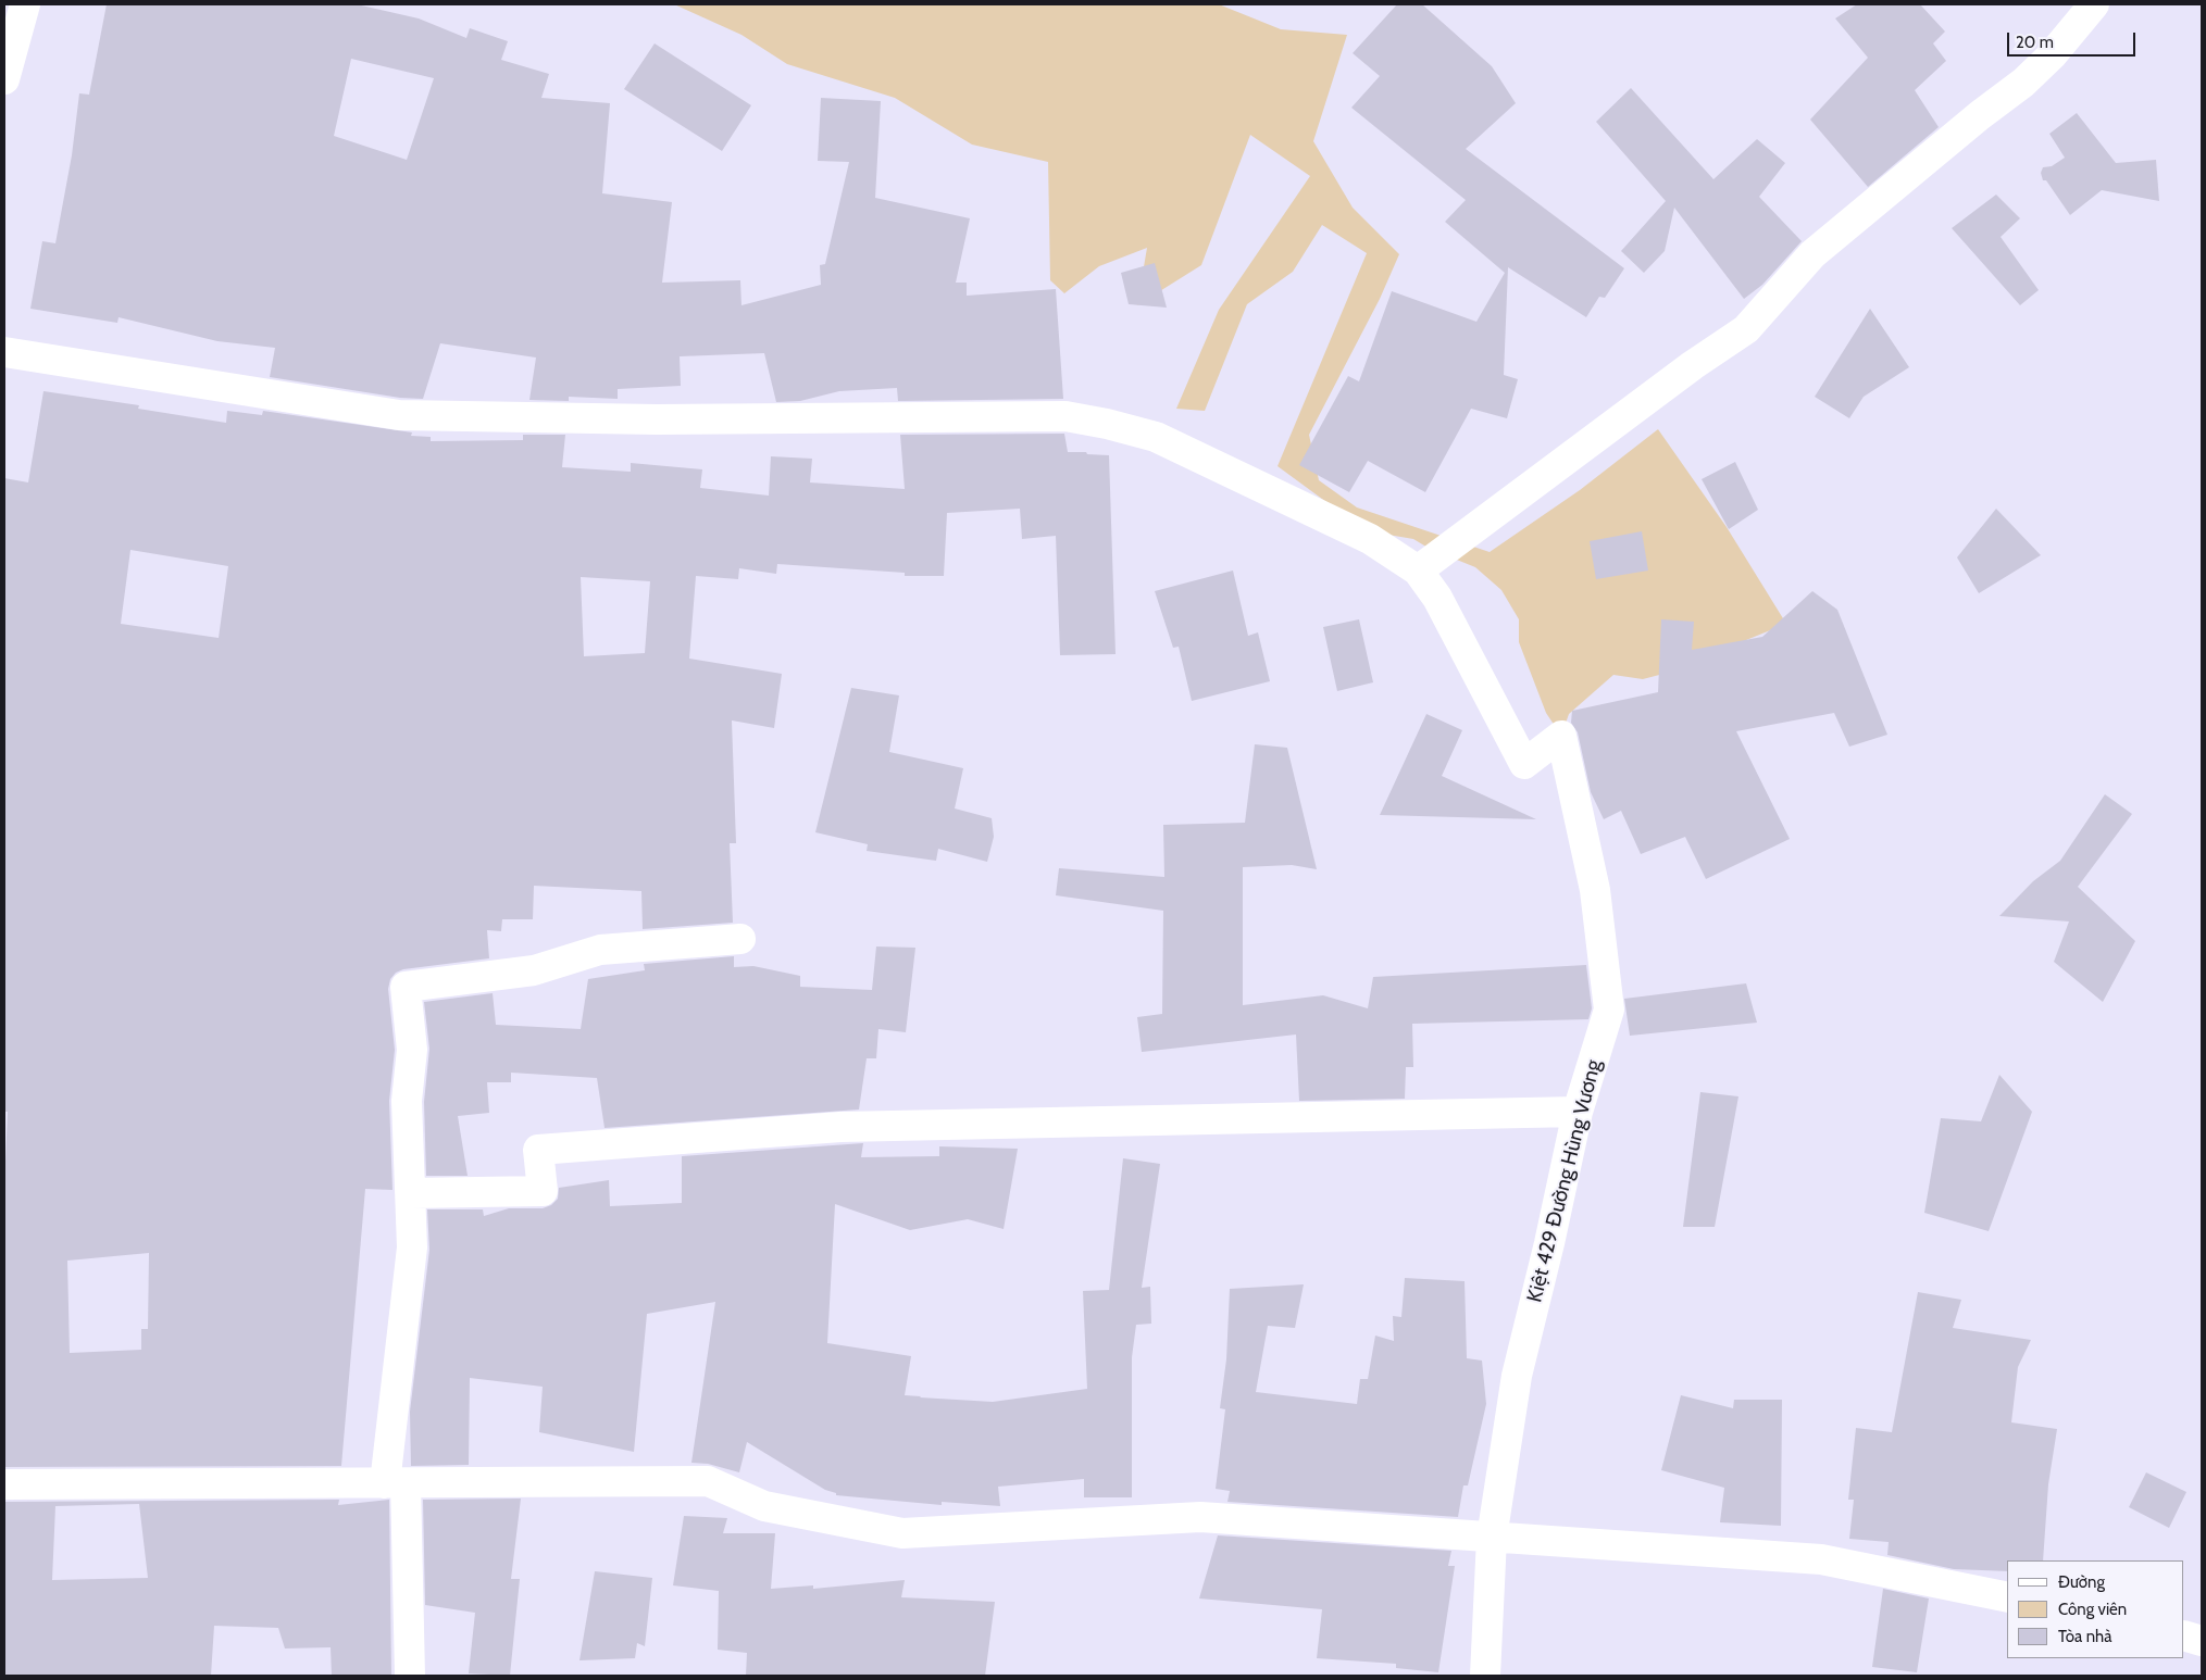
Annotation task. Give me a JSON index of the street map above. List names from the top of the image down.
{
  "streets": {
    "street": ["Kiệt 429 Đường Hùng Vương"]
  },
  "legend": ["Đường", "Công viên", "Tòa nhà"],
  "scale_bar": "20 m"
}
